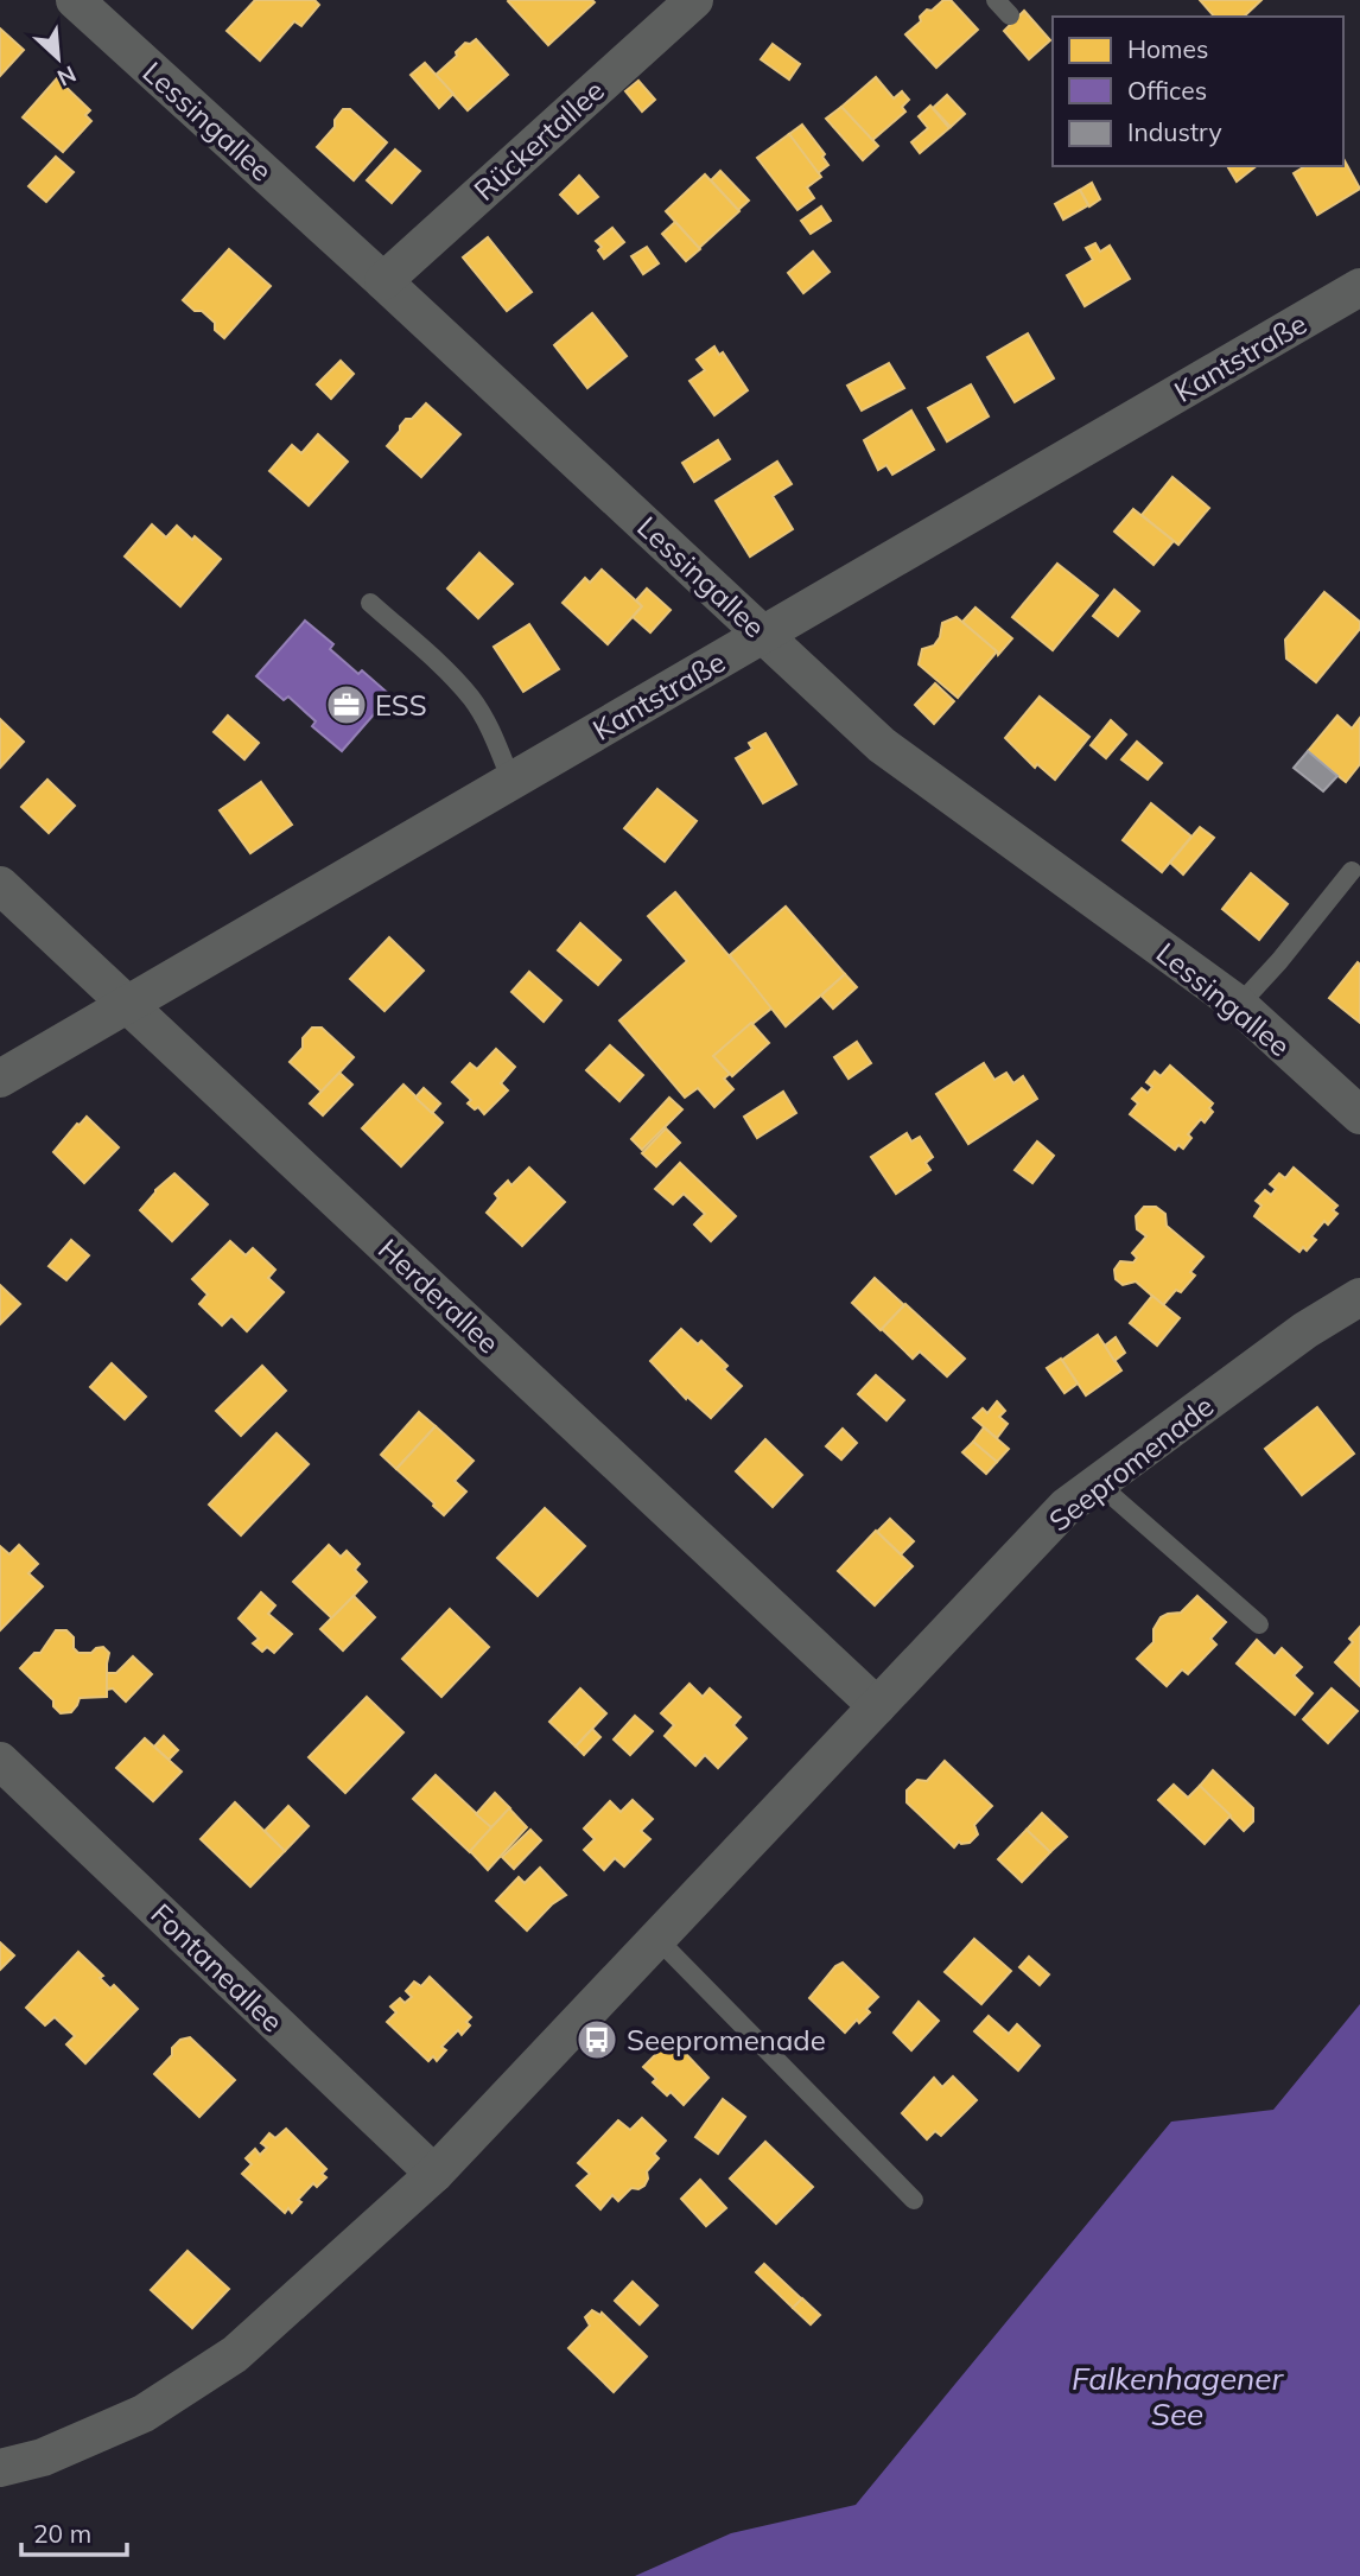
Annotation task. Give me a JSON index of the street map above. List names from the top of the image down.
{
  "streets": {
    "street": [
      "Lessingallee",
      "Rückertallee",
      "Kantstraße",
      "Herderallee",
      "Seepromenade",
      "Fontaneallee"
    ]
  },
  "crossings": [
    ["Lessingallee", "Rückertallee"],
    ["Lessingallee", "Kantstraße"],
    ["Kantstraße", "Herderallee"],
    ["Herderallee", "Seepromenade"],
    ["Seepromenade", "Fontaneallee"]
  ],
  "water": ["Falkenhagener See"],
  "places": {
    "office": ["ESS"],
    "bus stop": ["Seepromenade"]
  },
  "legend": ["Homes", "Offices", "Industry"],
  "scale_bar": "20 m",
  "north": "bottom right"
}
